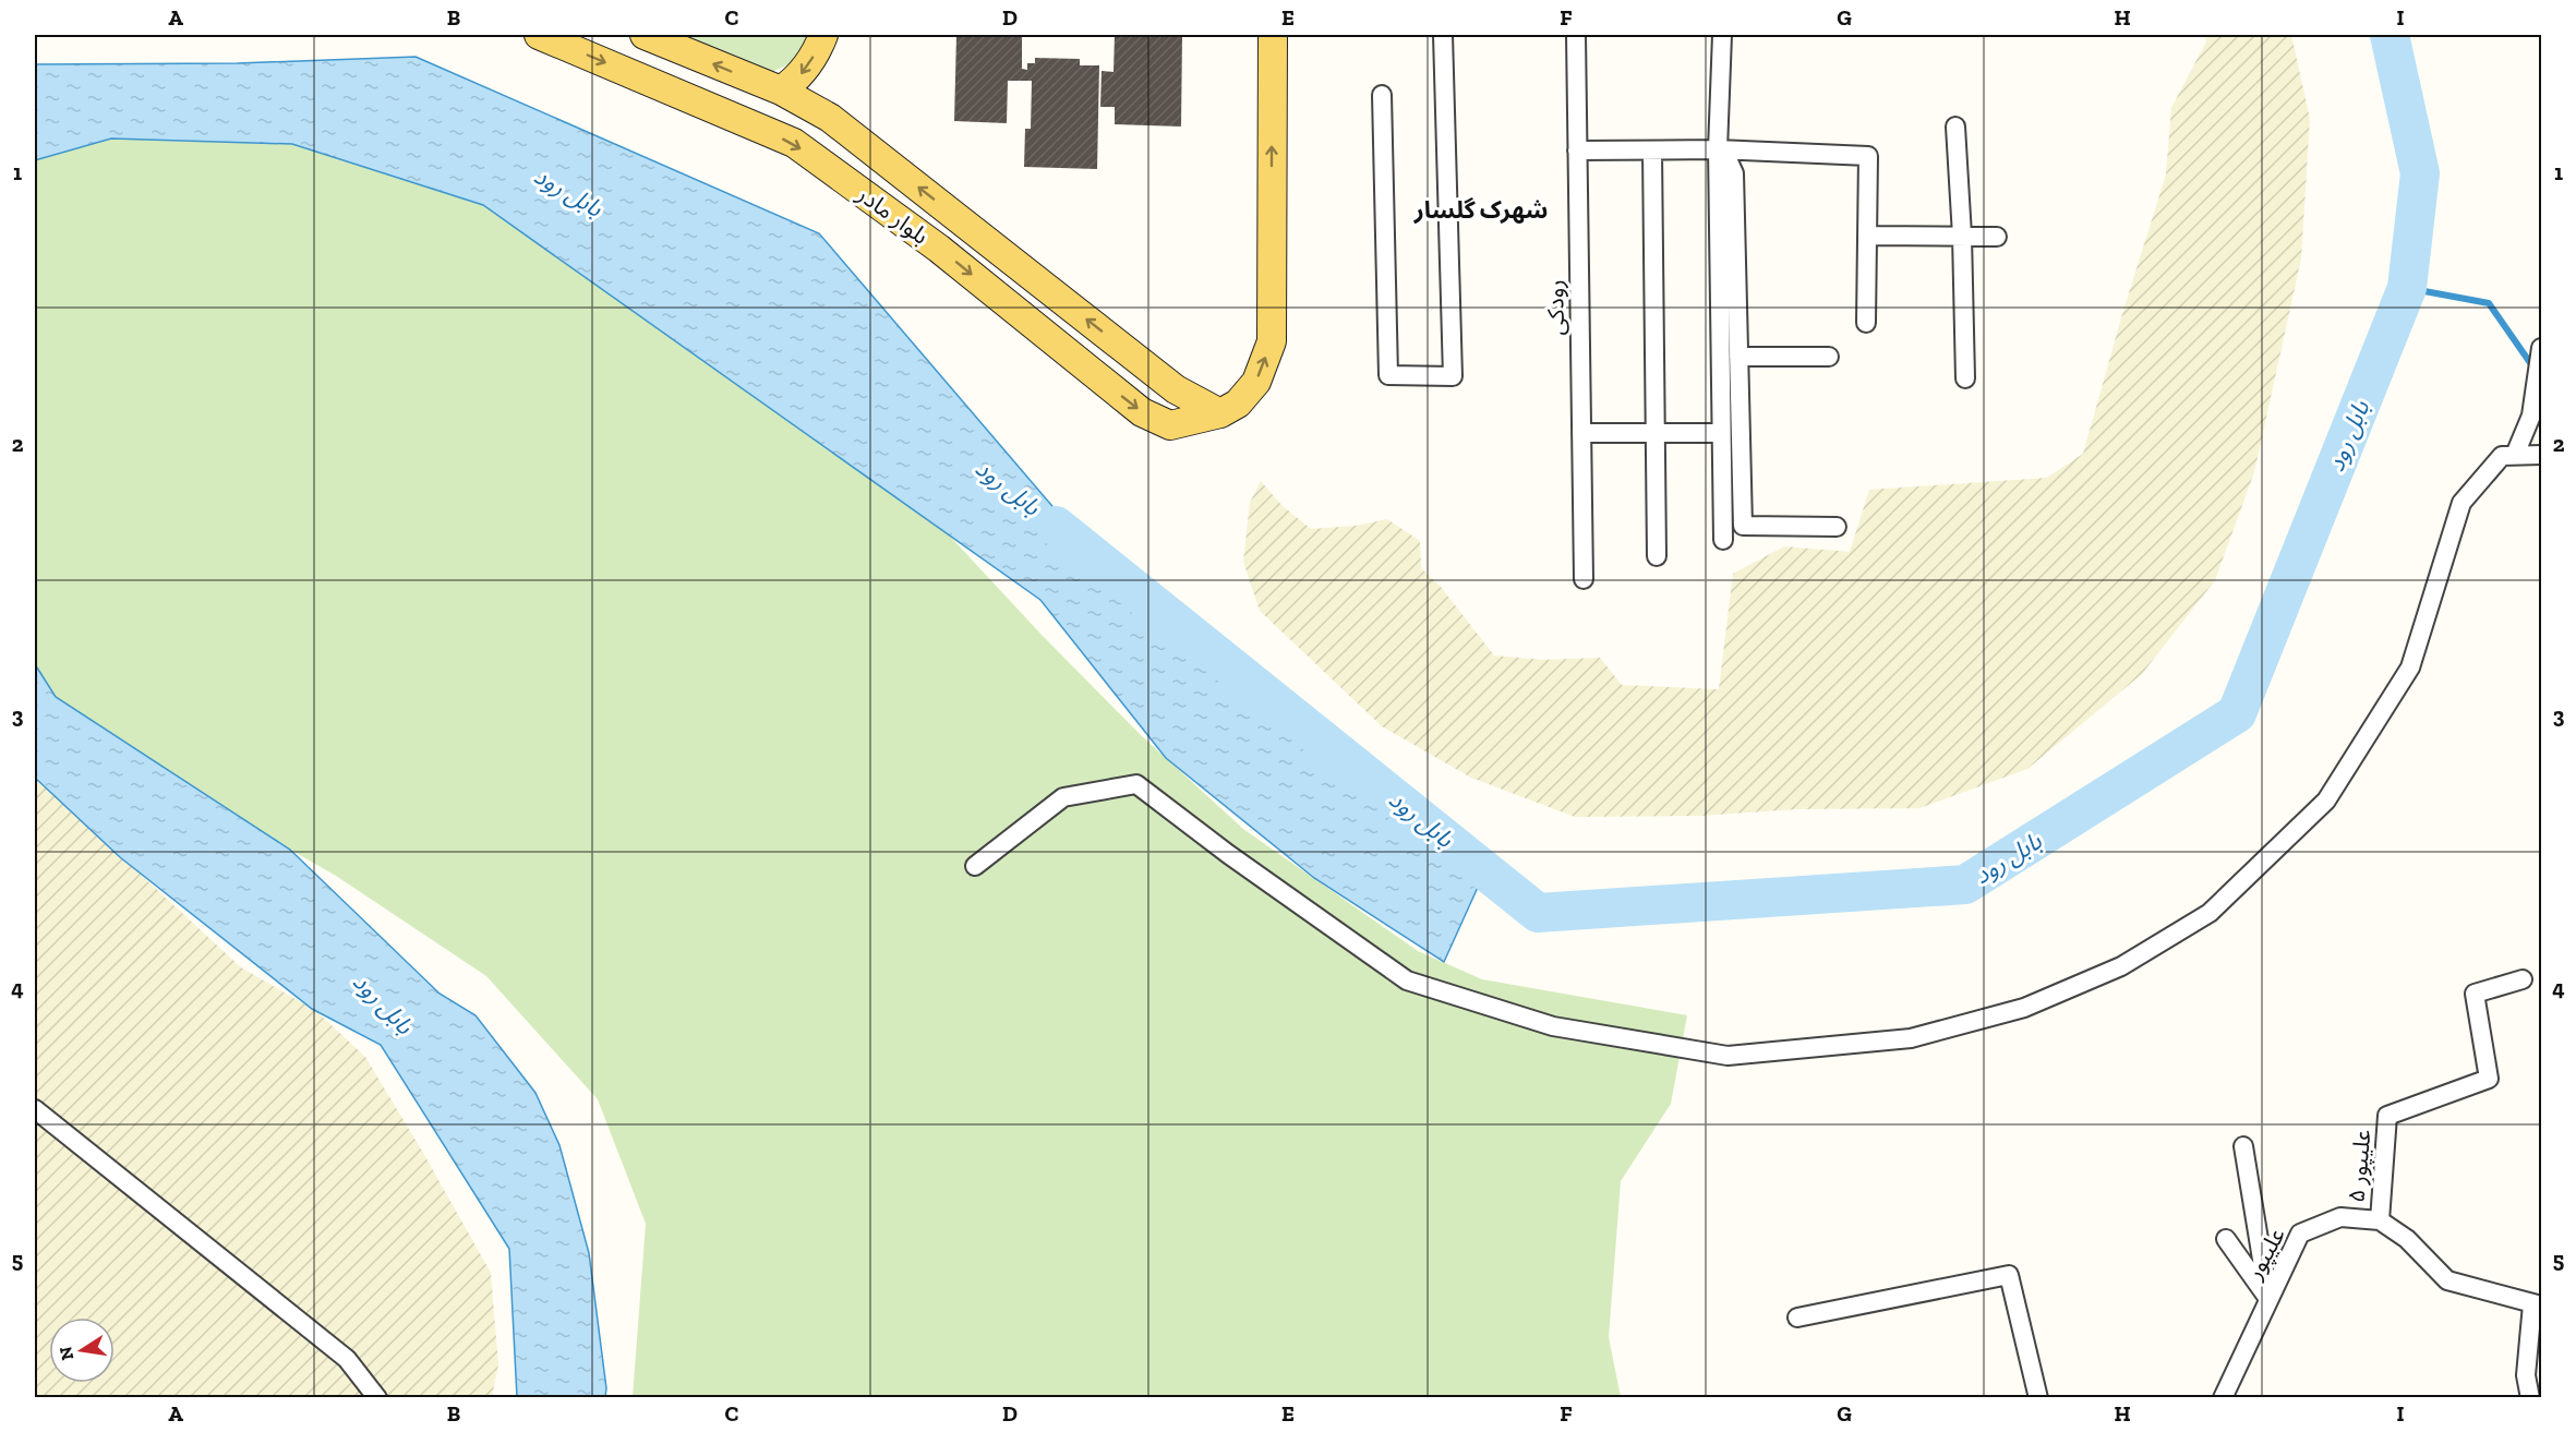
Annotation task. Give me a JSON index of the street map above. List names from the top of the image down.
{
  "streets": {
    "main road": ["بلوار مادر"],
    "street": ["رودکی", "علیپور ۵", "علیپور"]
  },
  "crossings": [
    ["علیپور ۵", "علیپور"]
  ],
  "districts": ["شهرک گلسار"],
  "water": ["بابل رود"],
  "north": "left",
  "grid": {
    "columns": [
      "A",
      "B",
      "C",
      "D",
      "E",
      "F",
      "G",
      "H",
      "I"
    ],
    "rows": [
      "1",
      "2",
      "3",
      "4",
      "5"
    ]
  }
}
